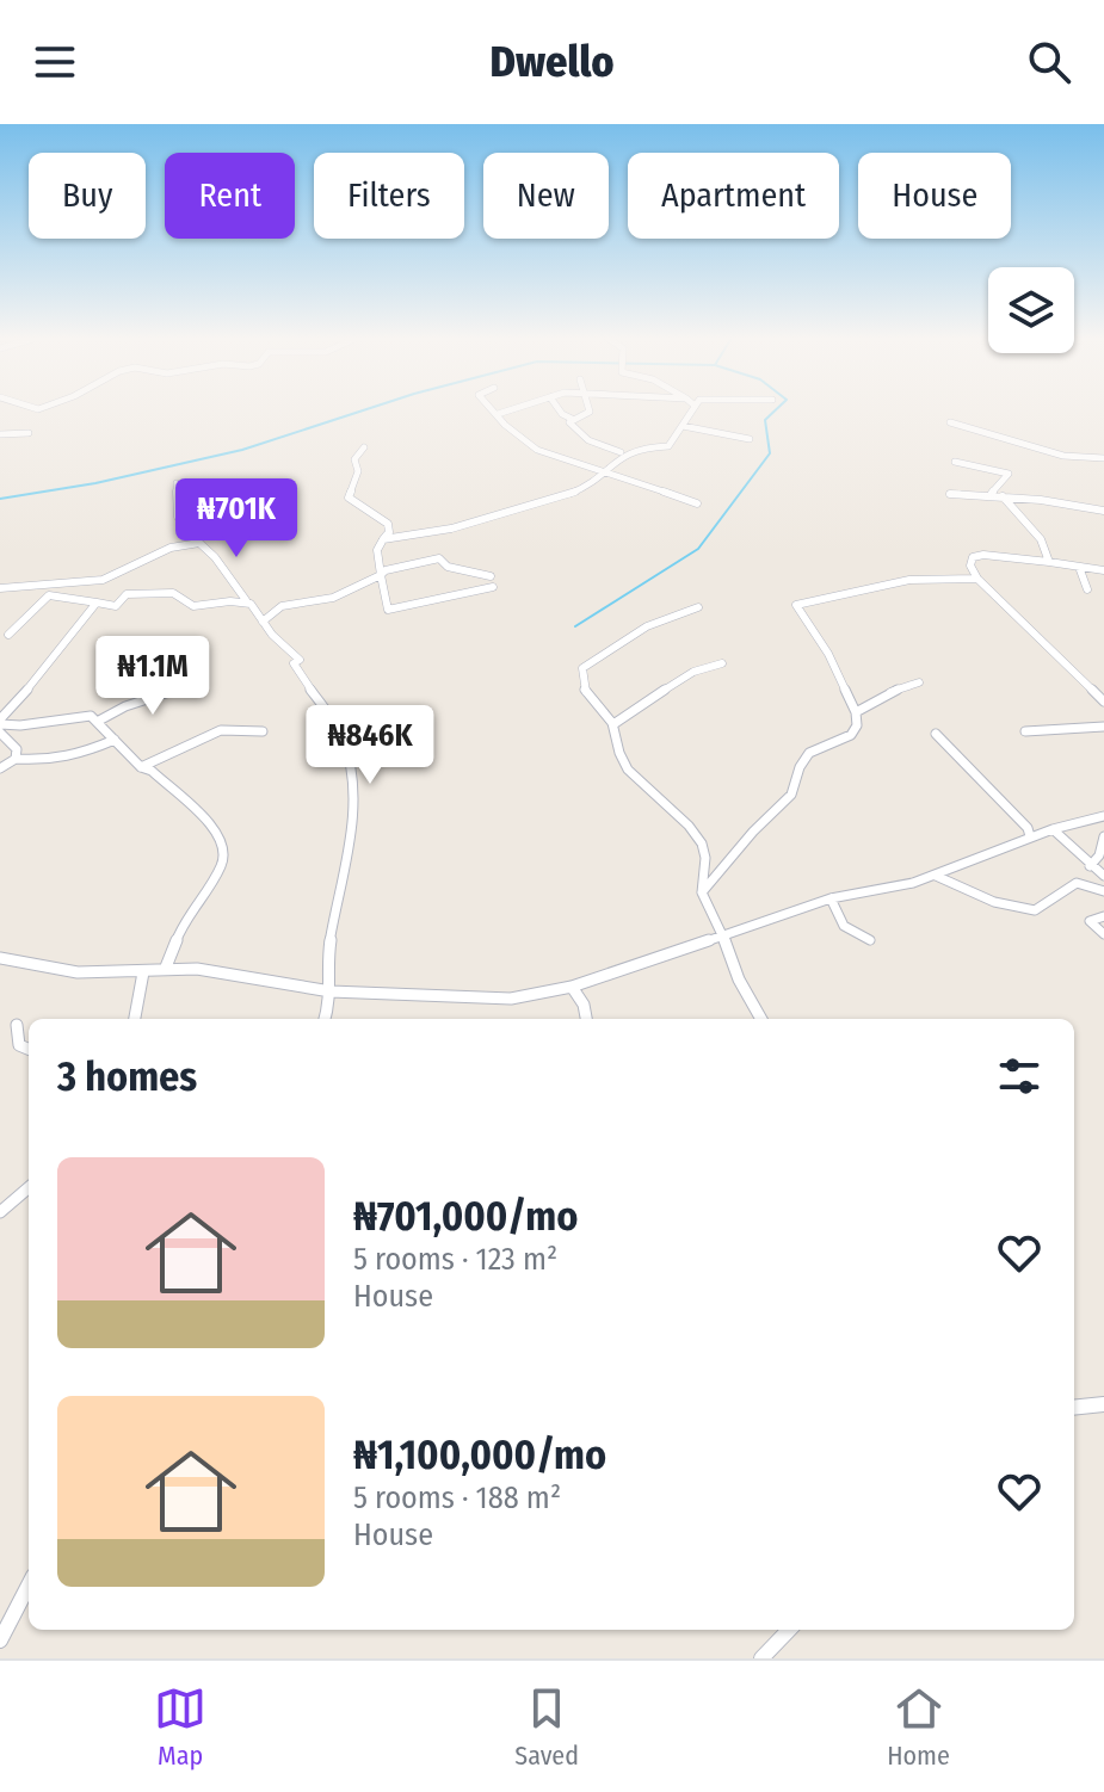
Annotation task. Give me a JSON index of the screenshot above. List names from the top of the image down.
{
  "page": {
    "header": "Dwello",
    "chip": [
      "Buy",
      "Rent",
      "Filters",
      "New",
      "Apartment",
      "House"
    ],
    "price": ["₦701K", "₦1.1M", "₦846K"],
    "heading": "3 homes",
    "list": [
      {
        "name": "₦701,000/mo",
        "note": "5 rooms · 123 m² · House"
      },
      {
        "name": "₦1,100,000/mo",
        "note": "5 rooms · 188 m² · House"
      }
    ],
    "tabs": ["Map", "Saved", "Home"]
  }
}
